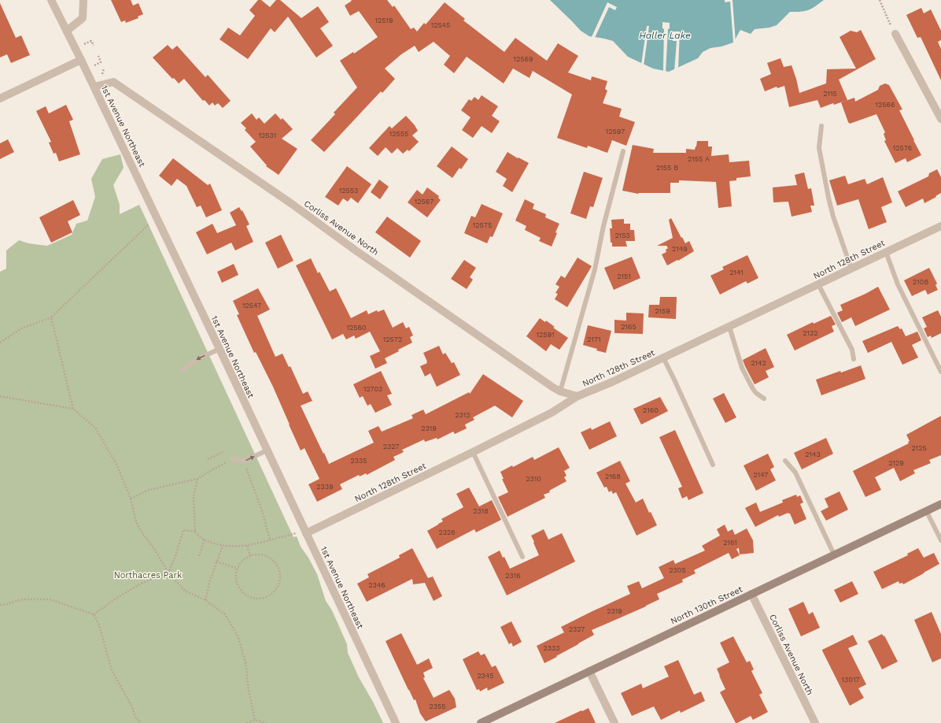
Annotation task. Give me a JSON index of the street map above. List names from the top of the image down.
{
  "streets": {
    "main road": ["North 130th Street"],
    "street": ["1st Avenue Northeast", "Corliss Avenue North", "North 128th Street"]
  },
  "crossings": [
    ["1st Avenue Northeast", "Corliss Avenue North"],
    ["1st Avenue Northeast", "North 128th Street"],
    ["Corliss Avenue North", "North 128th Street"],
    ["Corliss Avenue North", "North 130th Street"]
  ],
  "water": ["Haller Lake"],
  "parks": ["Northacres Park"],
  "house_numbers": [
    "12519",
    "12545",
    "12569",
    "2115",
    "12566",
    "12597",
    "12555",
    "12531",
    "12576",
    "2155 A",
    "2155 B",
    "12553",
    "12567",
    "12575",
    "2153",
    "2149",
    "2141",
    "2151",
    "2108",
    "12547",
    "2159",
    "2165",
    "12560",
    "2132",
    "12591",
    "12572",
    "2171",
    "2142",
    "12703",
    "2160",
    "2313",
    "2319",
    "2327",
    "2125",
    "2143",
    "2335",
    "2129",
    "2147",
    "2168",
    "2310",
    "2339",
    "2318",
    "2326",
    "2161",
    "2305",
    "2316",
    "2346",
    "2319",
    "2327",
    "2333",
    "2345",
    "13017",
    "2355"
  ]
}
